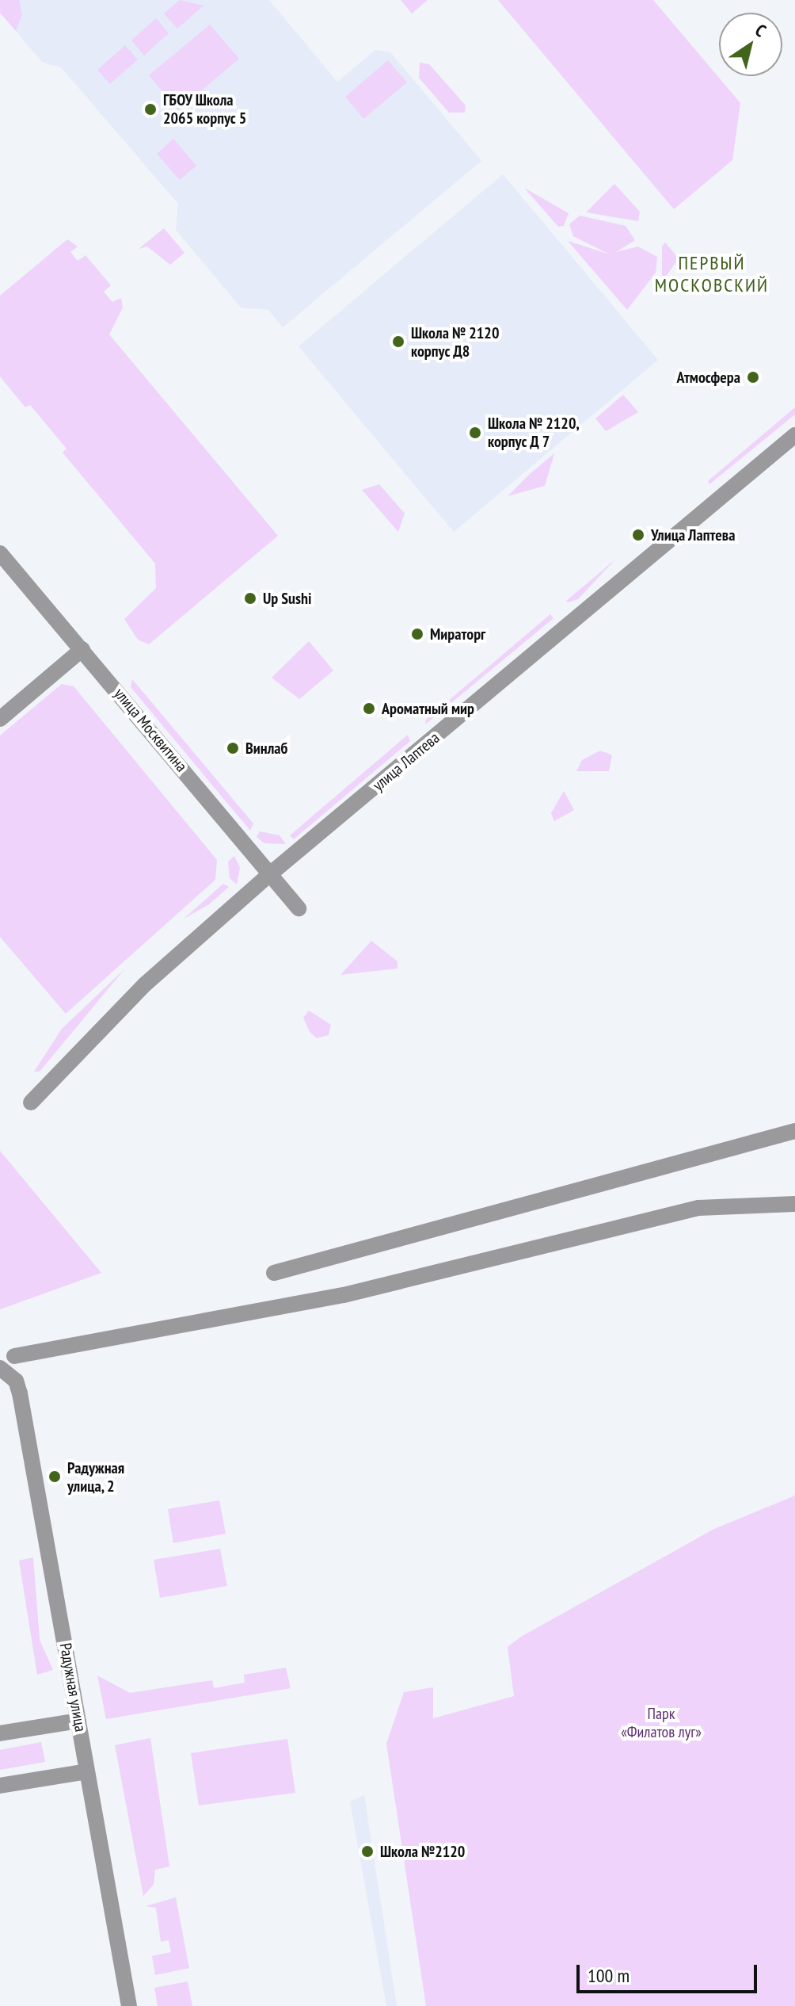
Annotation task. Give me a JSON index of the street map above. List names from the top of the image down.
{
  "streets": {
    "street": ["улица Москвитина", "улица Лаптева", "Радужная улица"]
  },
  "crossings": [
    ["улица Москвитина", "улица Лаптева"]
  ],
  "districts": ["ПЕРВЫЙ МОСКОВСКИЙ"],
  "parks": ["Парк «Филатов луг»"],
  "places": [
    "ГБОУ Школа 2065 корпус 5",
    "Школа № 2120 корпус Д8",
    "Атмосфера",
    "Школа № 2120, корпус Д 7",
    "Улица Лаптева",
    "Up Sushi",
    "Мираторг",
    "Ароматный мир",
    "Винлаб",
    "Радужная улица, 2",
    "Школа №2120"
  ],
  "scale_bar": "100 m",
  "north": "top right"
}
